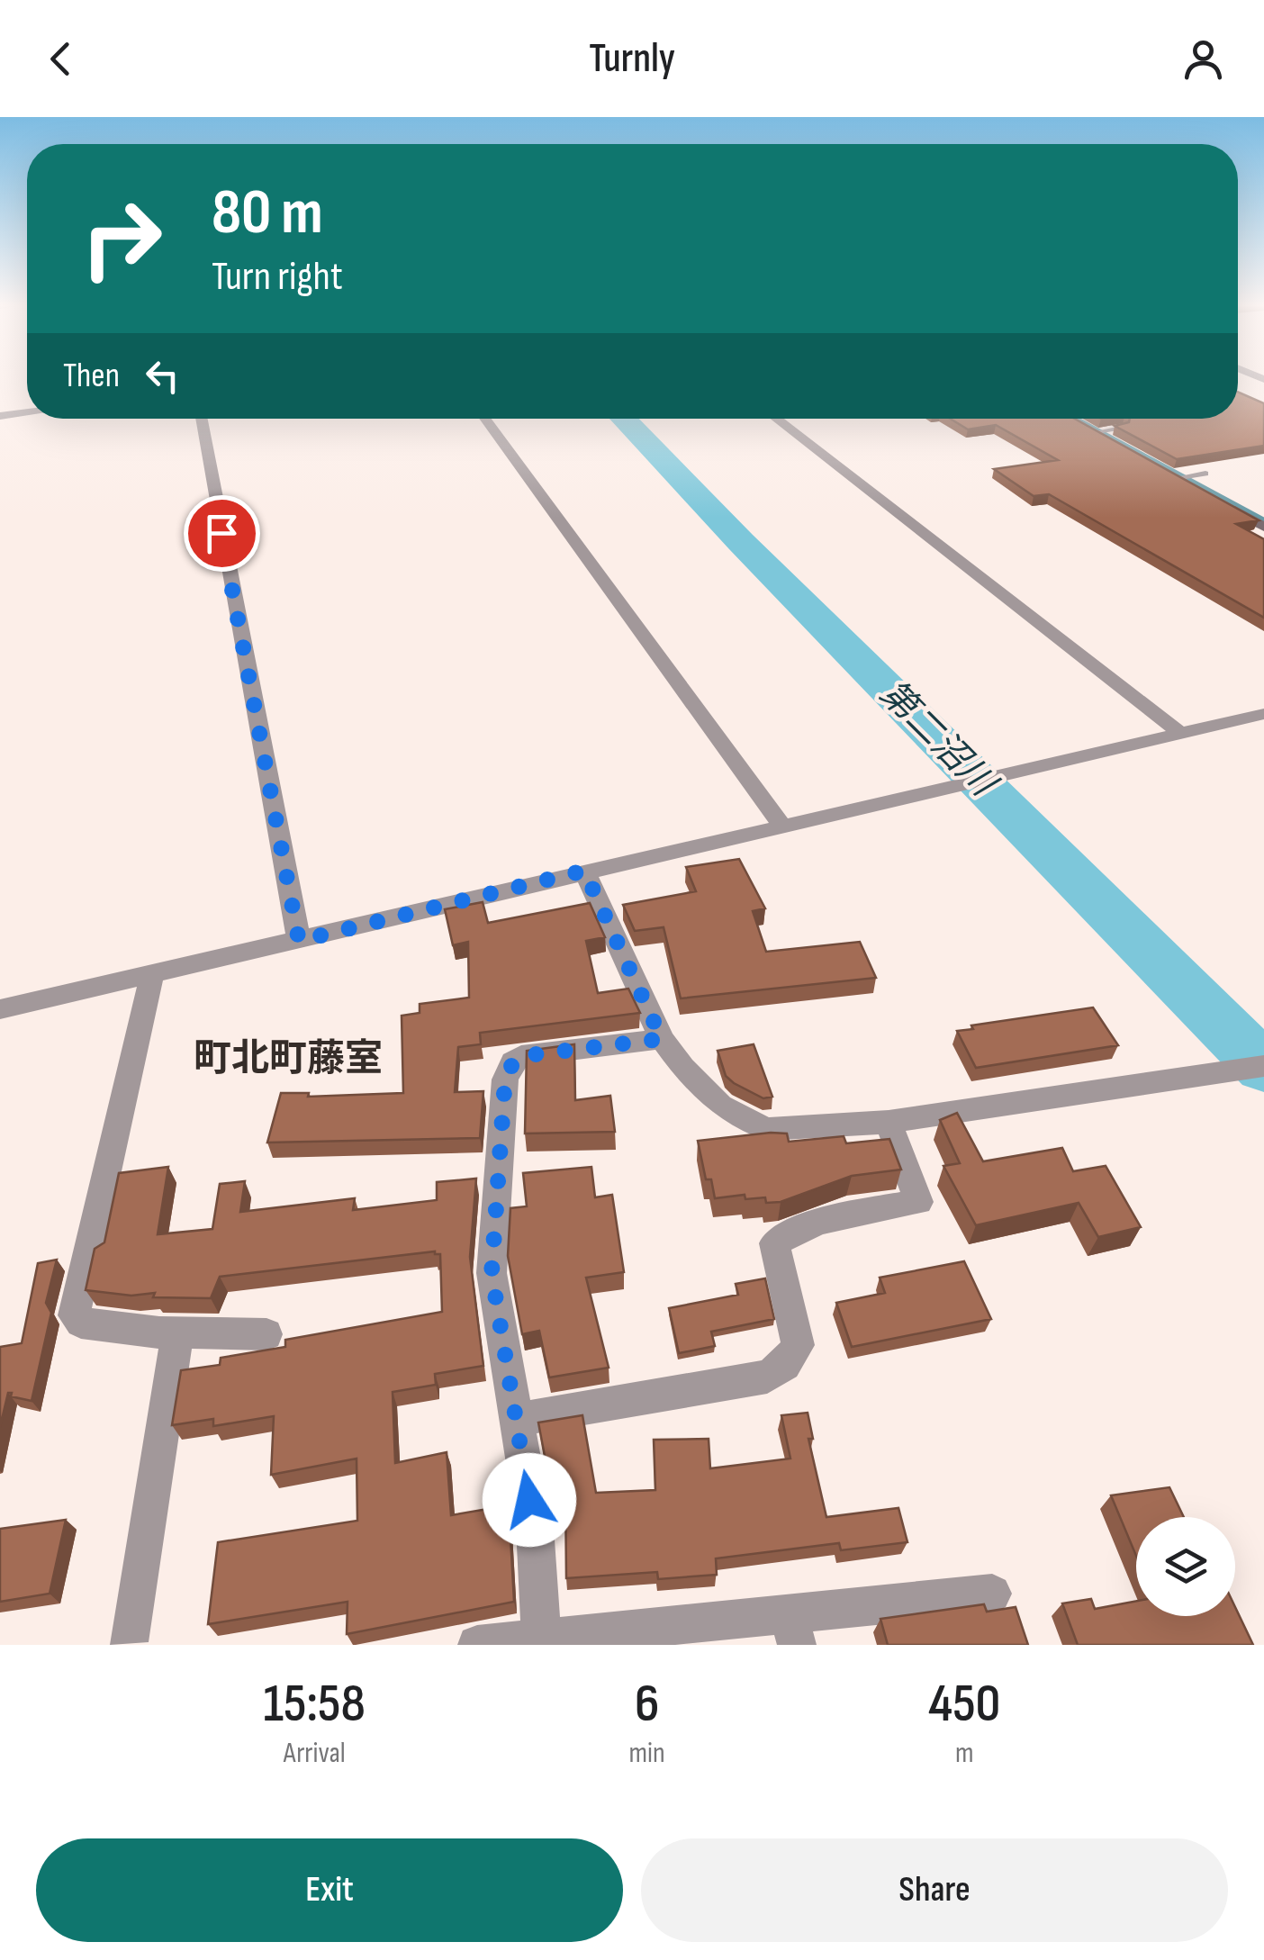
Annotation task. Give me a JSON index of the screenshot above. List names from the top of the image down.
{
  "districts": ["町北町藤室"],
  "water": ["第二沼川"],
  "page": {
    "header": "Turnly",
    "turn": ["80 m", "Turn right"],
    "then": "Then",
    "eta": [
      "15:58",
      "Arrival",
      "6",
      "min",
      "450",
      "m"
    ],
    "buttons": ["Exit", "Share"]
  }
}
